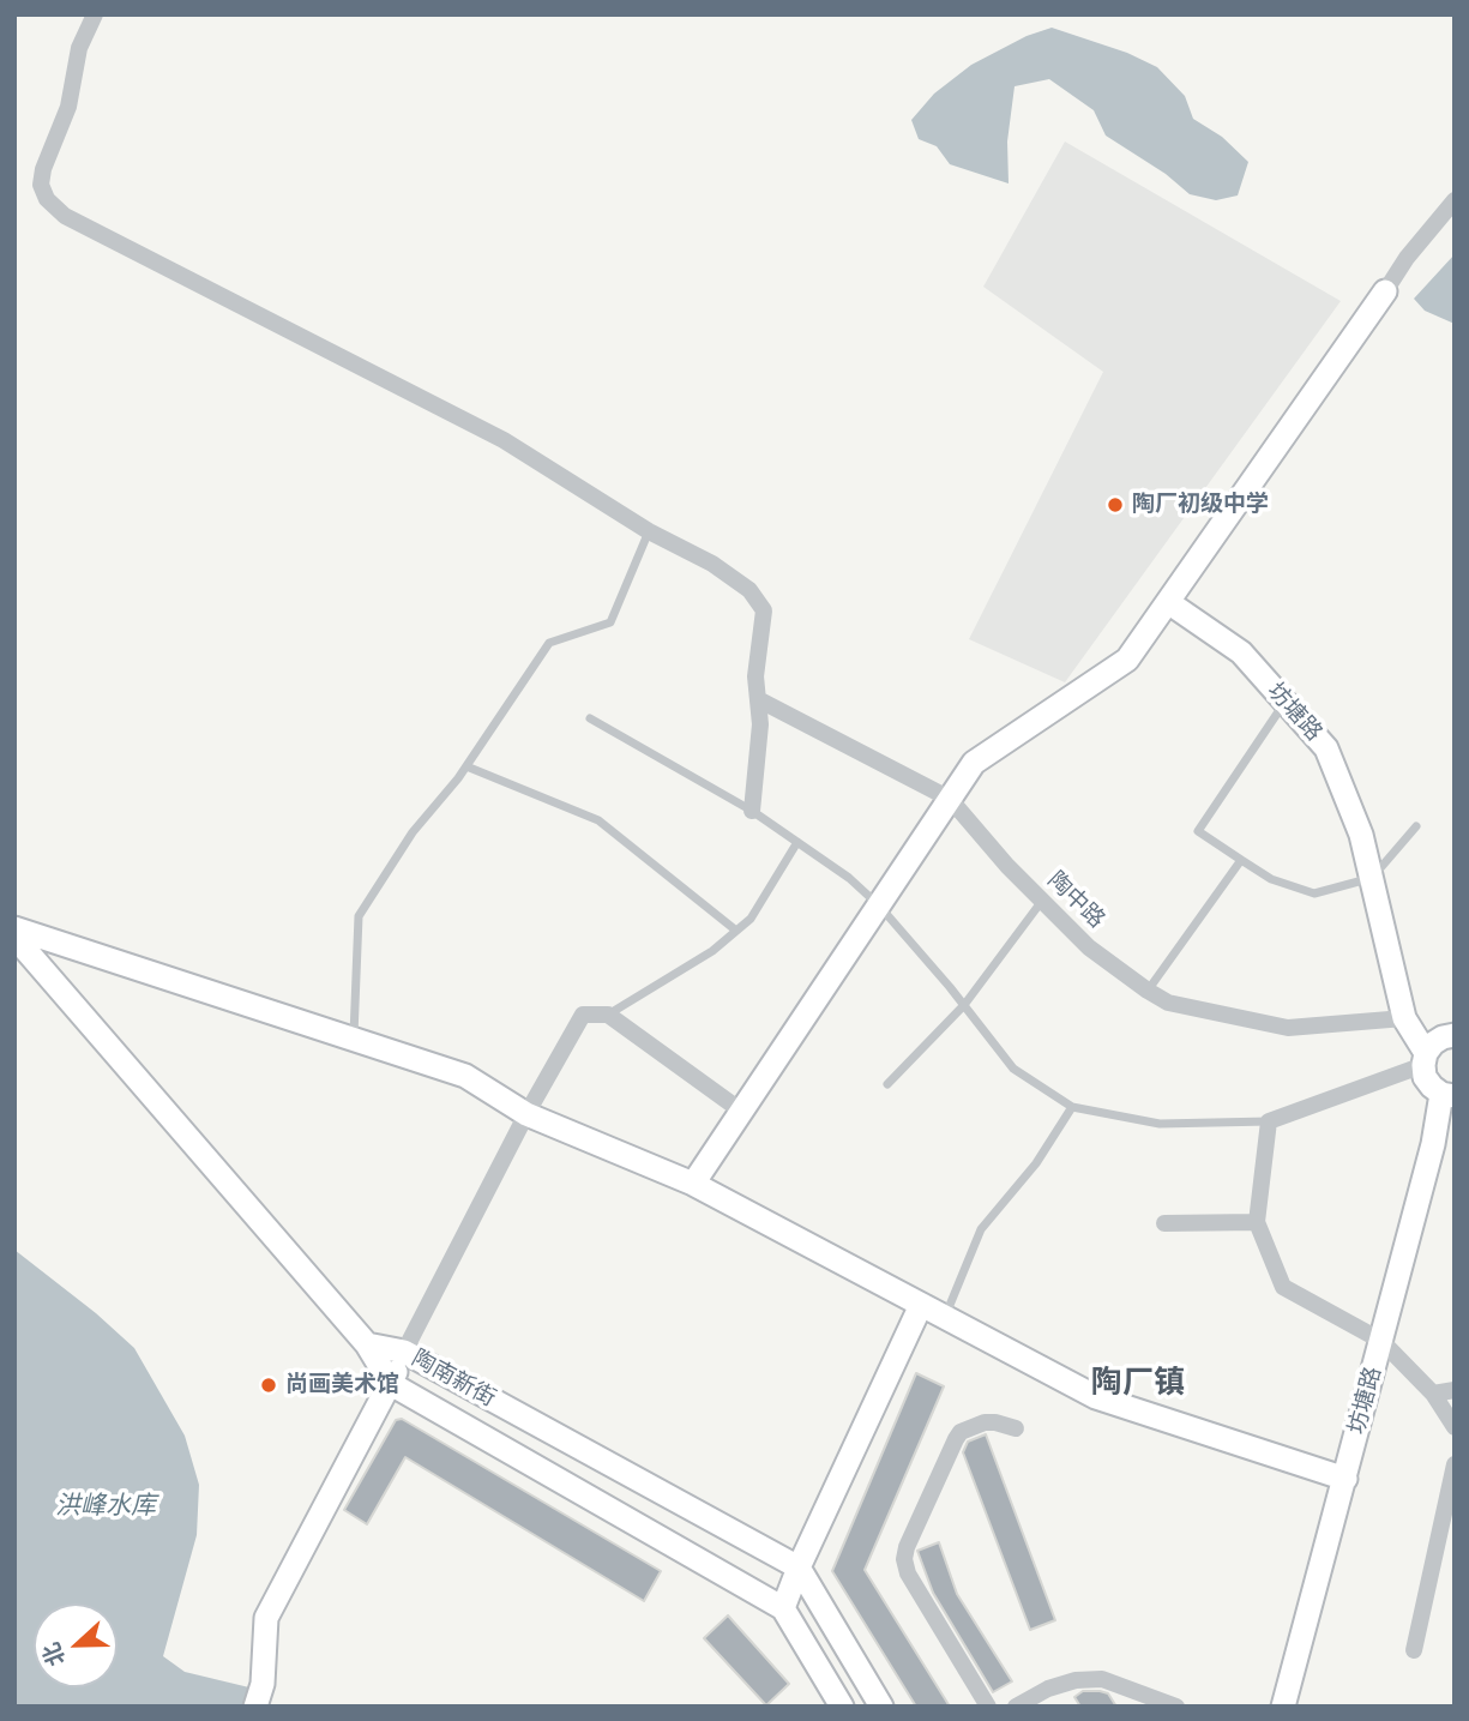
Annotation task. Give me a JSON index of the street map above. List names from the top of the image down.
{
  "streets": {
    "street": ["坊塘路", "陶中路", "陶南新街"]
  },
  "crossings": [
    ["坊塘路", "陶中路"]
  ],
  "districts": ["陶厂镇"],
  "water": ["洪峰水库"],
  "places": ["陶厂初级中学", "尚画美术馆"],
  "north": "left"
}
